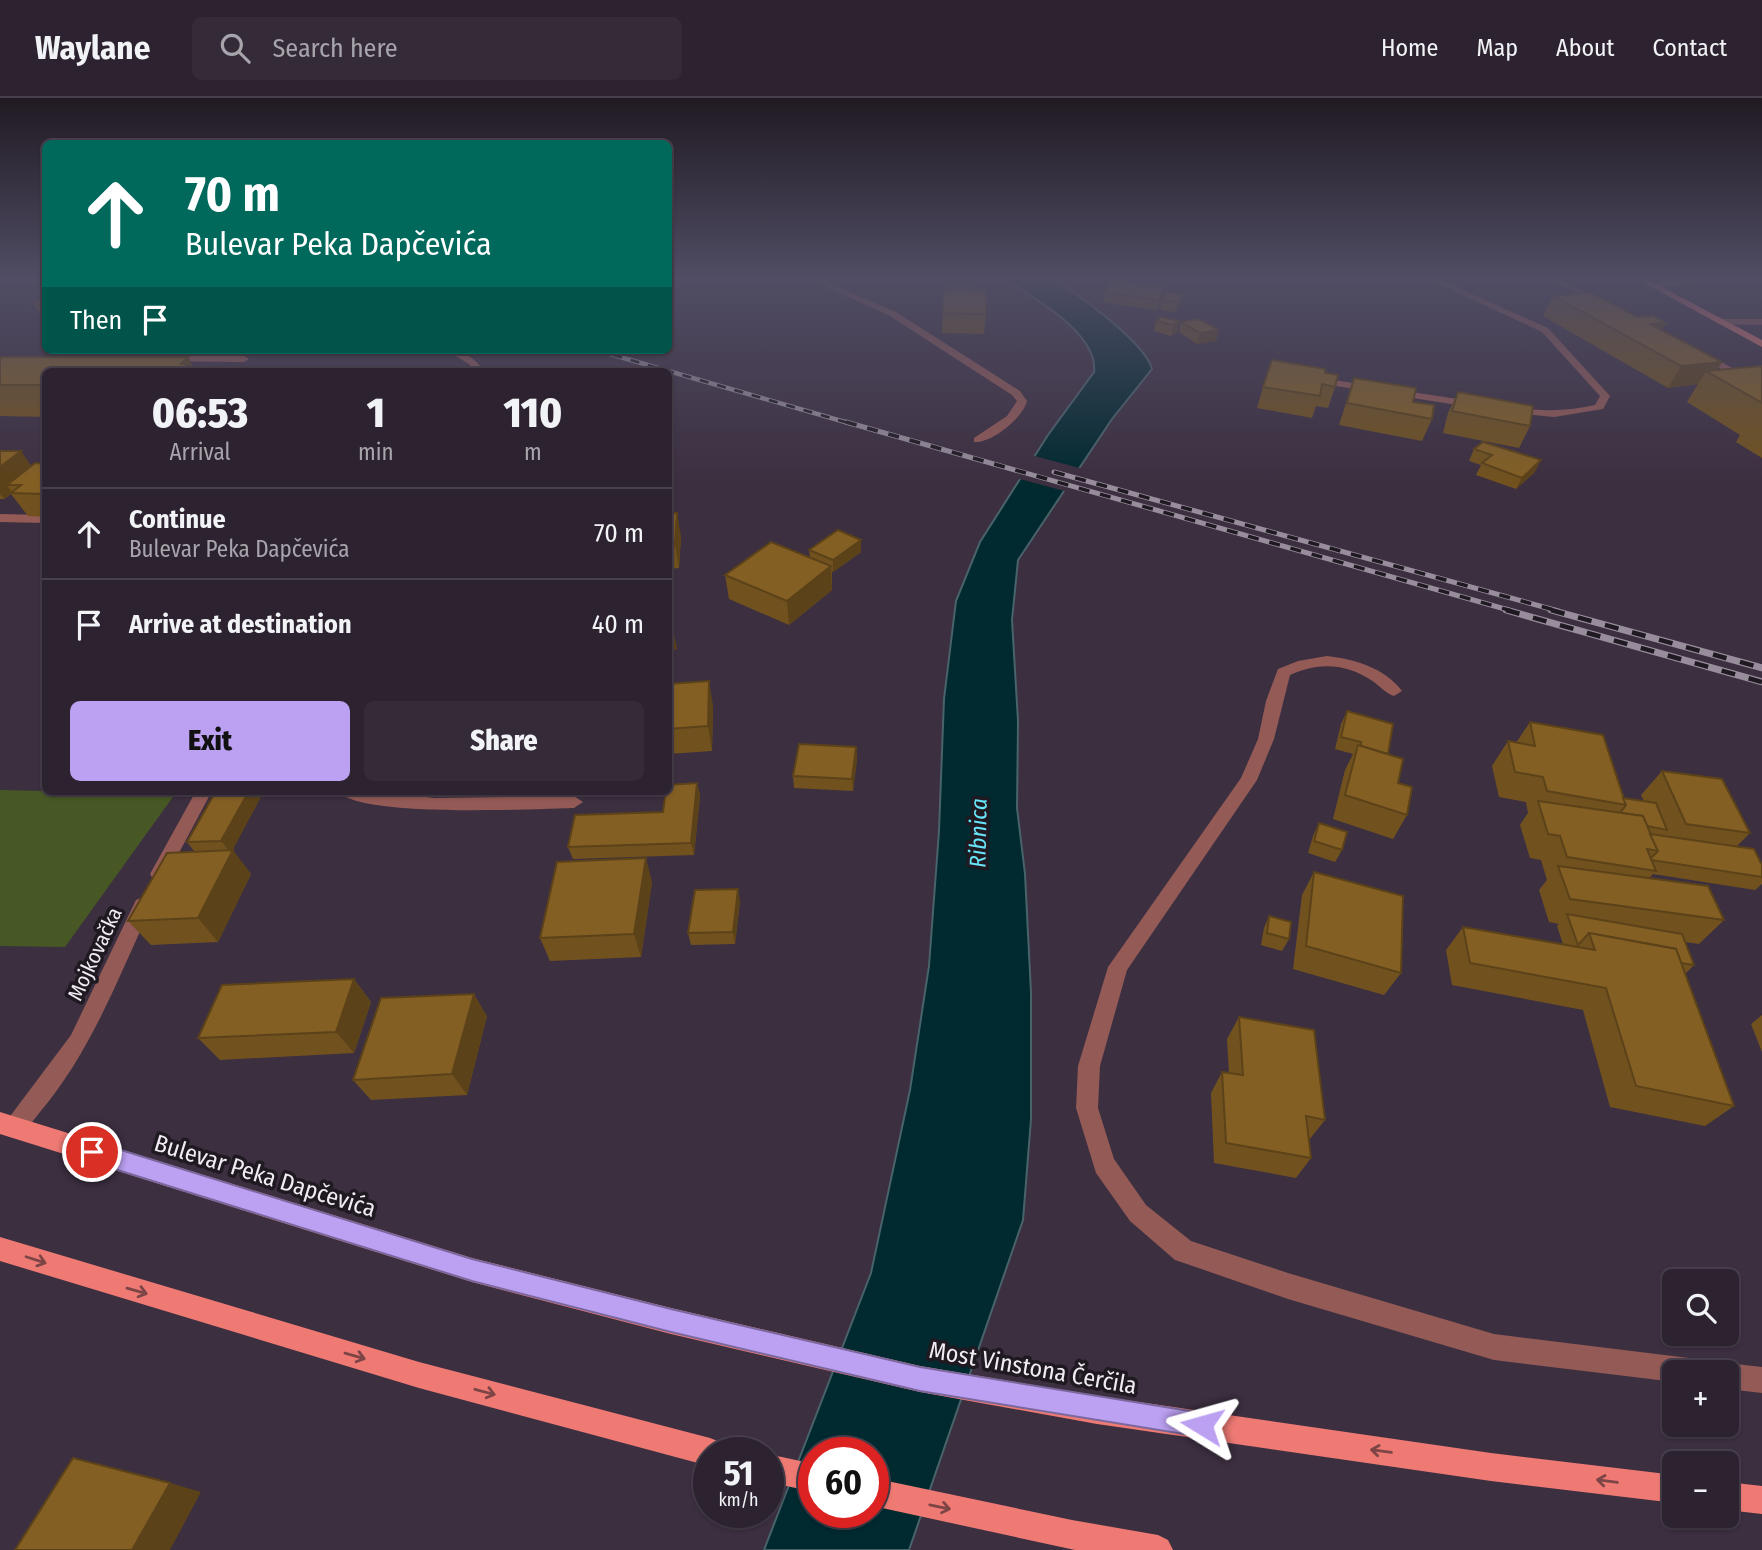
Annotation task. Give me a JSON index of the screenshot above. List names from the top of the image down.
{
  "streets": {
    "main road": ["Bulevar Peka Dapčevića", "Most Vinstona Čerčila"],
    "street": ["Mojkovačka"]
  },
  "crossings": [
    ["Mojkovačka", "Bulevar Peka Dapčevića"],
    ["Bulevar Peka Dapčevića", "Most Vinstona Čerčila"]
  ],
  "water": ["Ribnica"],
  "page": {
    "header": "Waylane",
    "search": "Search here",
    "nav": [
      "Home",
      "Map",
      "About",
      "Contact"
    ],
    "turn": ["70 m", "Bulevar Peka Dapčevića"],
    "then": "Then",
    "eta": [
      "06:53",
      "Arrival",
      "1",
      "min",
      "110",
      "m"
    ],
    "list": [
      {
        "name": "Continue",
        "note": "Bulevar Peka Dapčevića",
        "value": "70 m"
      },
      {
        "name": "Arrive at destination",
        "value": "40 m"
      }
    ],
    "buttons": ["Exit", "Share"],
    "map_buttons": ["+", "−"],
    "speed": "51 km/h",
    "limit": "60"
  }
}
